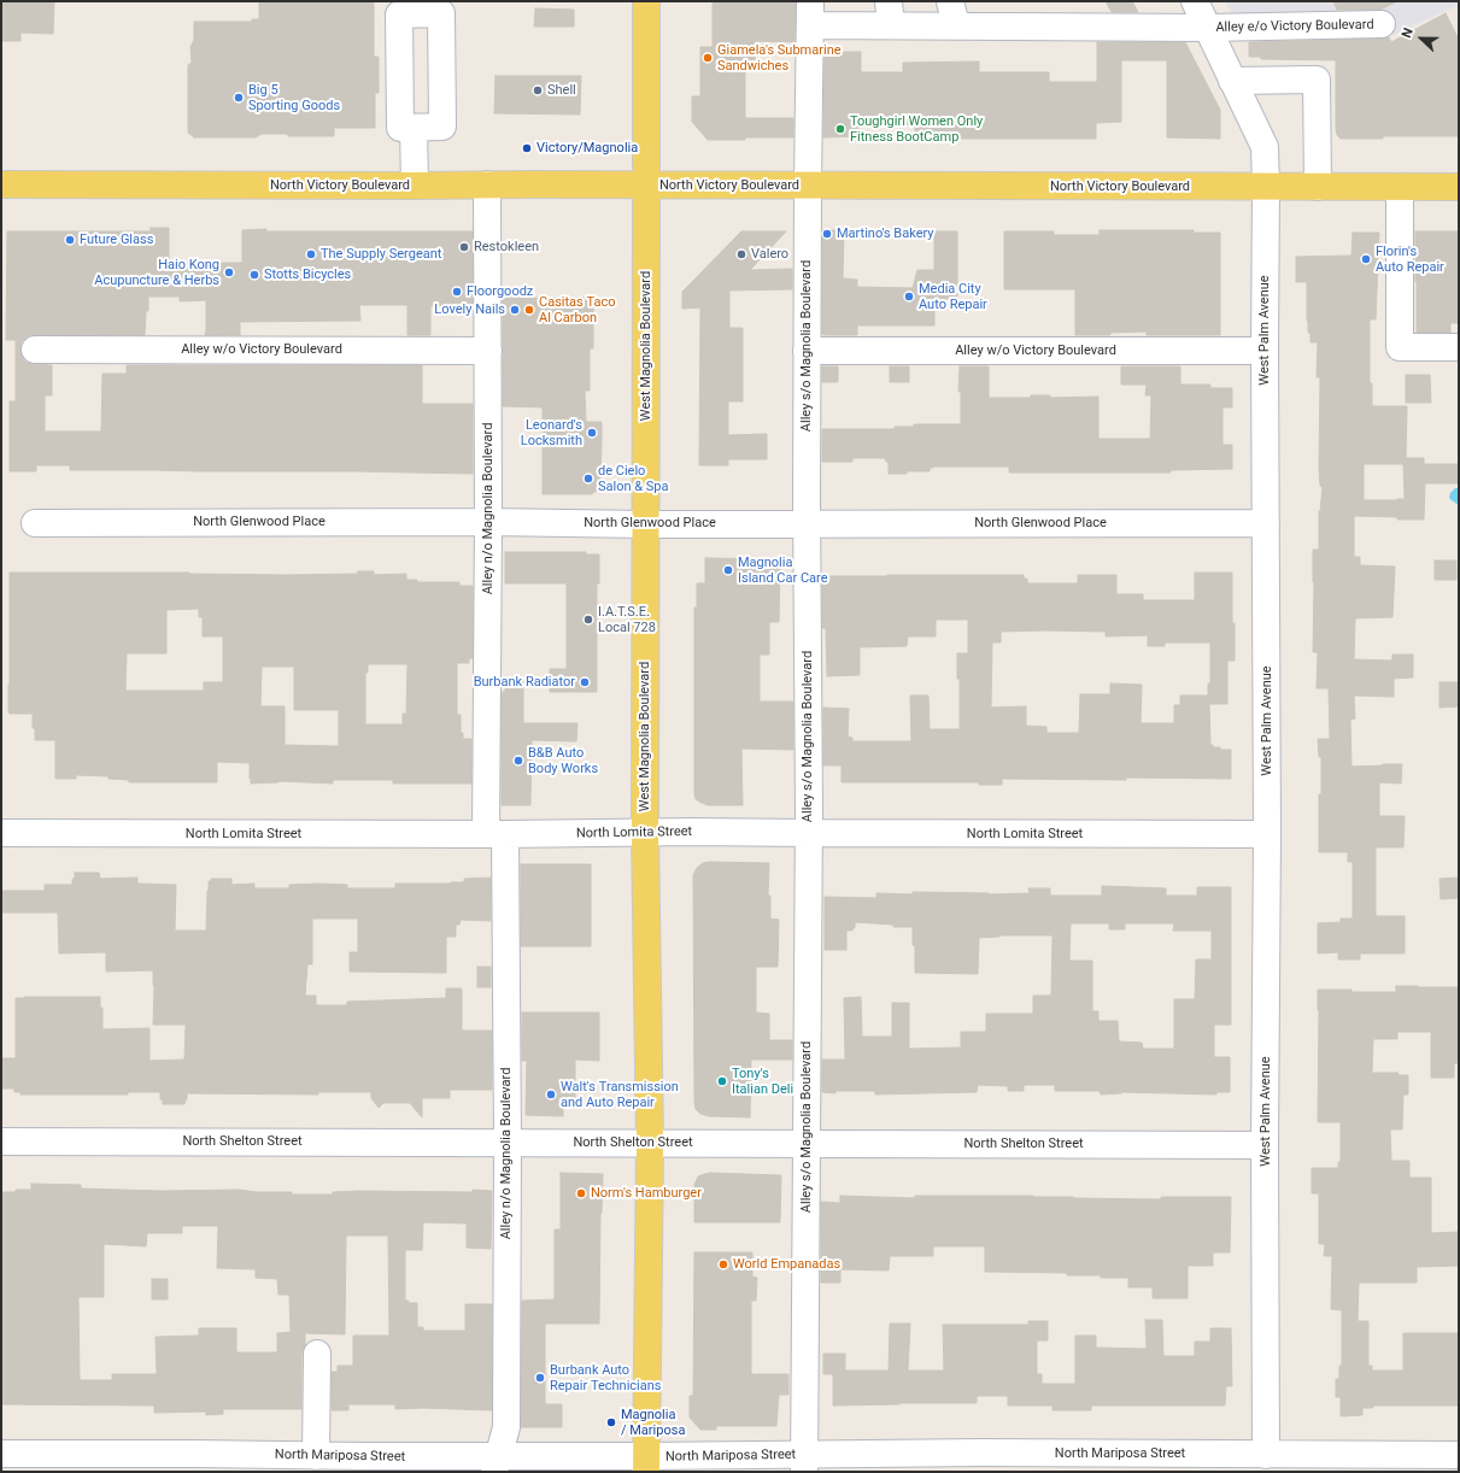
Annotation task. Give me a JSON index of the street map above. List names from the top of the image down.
{
  "streets": {
    "main road": ["North Victory Boulevard", "West Magnolia Boulevard"],
    "street": [
      "Alley e/o Victory Boulevard",
      "West Palm Avenue",
      "Alley s/o Magnolia Boulevard",
      "Alley w/o Victory Boulevard",
      "Alley n/o Magnolia Boulevard",
      "North Glenwood Place",
      "North Lomita Street",
      "North Shelton Street",
      "North Mariposa Street"
    ]
  },
  "crossings": [
    ["Alley e/o Victory Boulevard", "West Palm Avenue"],
    ["Alley e/o Victory Boulevard", "Alley s/o Magnolia Boulevard"],
    ["North Victory Boulevard", "West Palm Avenue"],
    ["North Victory Boulevard", "West Magnolia Boulevard"],
    ["North Victory Boulevard", "Alley s/o Magnolia Boulevard"],
    ["North Victory Boulevard", "Alley n/o Magnolia Boulevard"],
    ["West Palm Avenue", "Alley w/o Victory Boulevard"],
    ["West Palm Avenue", "North Glenwood Place"],
    ["West Palm Avenue", "North Lomita Street"],
    ["West Palm Avenue", "North Shelton Street"],
    ["West Palm Avenue", "North Mariposa Street"],
    ["West Magnolia Boulevard", "North Glenwood Place"],
    ["West Magnolia Boulevard", "North Lomita Street"],
    ["West Magnolia Boulevard", "North Shelton Street"],
    ["West Magnolia Boulevard", "North Mariposa Street"],
    ["Alley s/o Magnolia Boulevard", "Alley w/o Victory Boulevard"],
    ["Alley s/o Magnolia Boulevard", "North Glenwood Place"],
    ["Alley s/o Magnolia Boulevard", "North Lomita Street"],
    ["Alley s/o Magnolia Boulevard", "North Shelton Street"],
    ["Alley s/o Magnolia Boulevard", "North Mariposa Street"],
    ["Alley w/o Victory Boulevard", "Alley n/o Magnolia Boulevard"],
    ["Alley n/o Magnolia Boulevard", "North Glenwood Place"],
    ["Alley n/o Magnolia Boulevard", "North Lomita Street"],
    ["Alley n/o Magnolia Boulevard", "North Shelton Street"],
    ["Alley n/o Magnolia Boulevard", "North Mariposa Street"]
  ],
  "places": [
    "Giamela's Submarine Sandwiches",
    "Shell",
    "Big 5 Sporting Goods",
    "Toughgirl Women Only Fitness BootCamp",
    "Victory/Magnolia",
    "Martino's Bakery",
    "Future Glass",
    "Restokleen",
    "The Supply Sergeant",
    "Valero",
    "Florin's Auto Repair",
    "Haio Kong Acupuncture & Herbs",
    "Stotts Bicycles",
    "Floorgoodz",
    "Media City Auto Repair",
    "Lovely Nails",
    "Casitas Taco Al Carbon",
    "Leonard's Locksmith",
    "de Cielo Salon & Spa",
    "Magnolia Island Car Care",
    "I.A.T.S.E. Local 728",
    "Burbank Radiator",
    "B&B Auto Body Works",
    "Tony's Italian Deli",
    "Walt's Transmission and Auto Repair",
    "Norm's Hamburger",
    "World Empanadas",
    "Burbank Auto Repair Technicians",
    "Magnolia / Mariposa"
  ],
  "north": "left"
}
